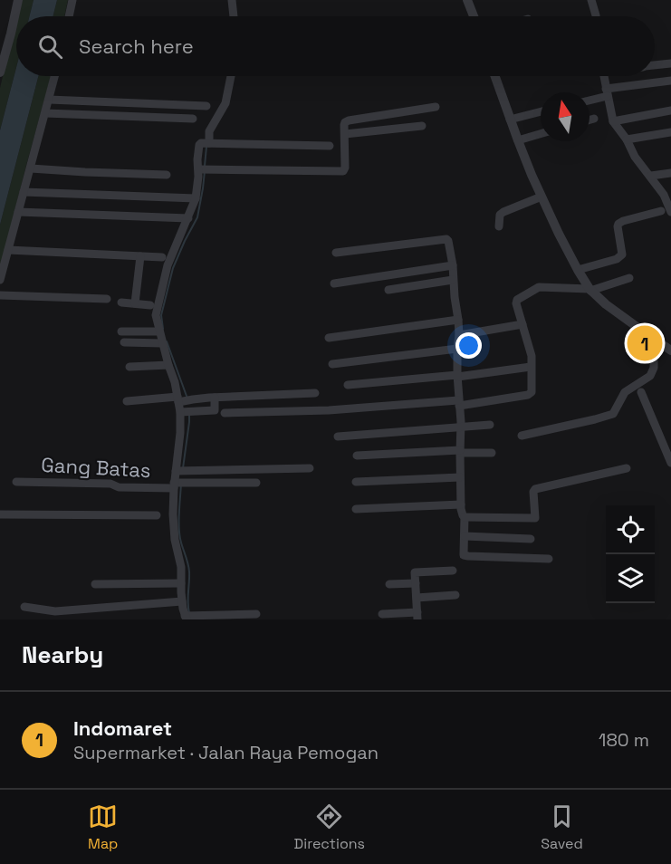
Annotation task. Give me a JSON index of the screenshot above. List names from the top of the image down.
{
  "streets": {
    "street": ["Gang Batas"]
  },
  "north": "top",
  "page": {
    "search": "Search here",
    "pins": "1",
    "heading": "Nearby",
    "list": [
      {
        "mark": "1",
        "name": "Indomaret",
        "note": "Supermarket · Jalan Raya Pemogan",
        "value": "180 m"
      }
    ],
    "nav": ["Map", "Directions", "Saved"]
  }
}
